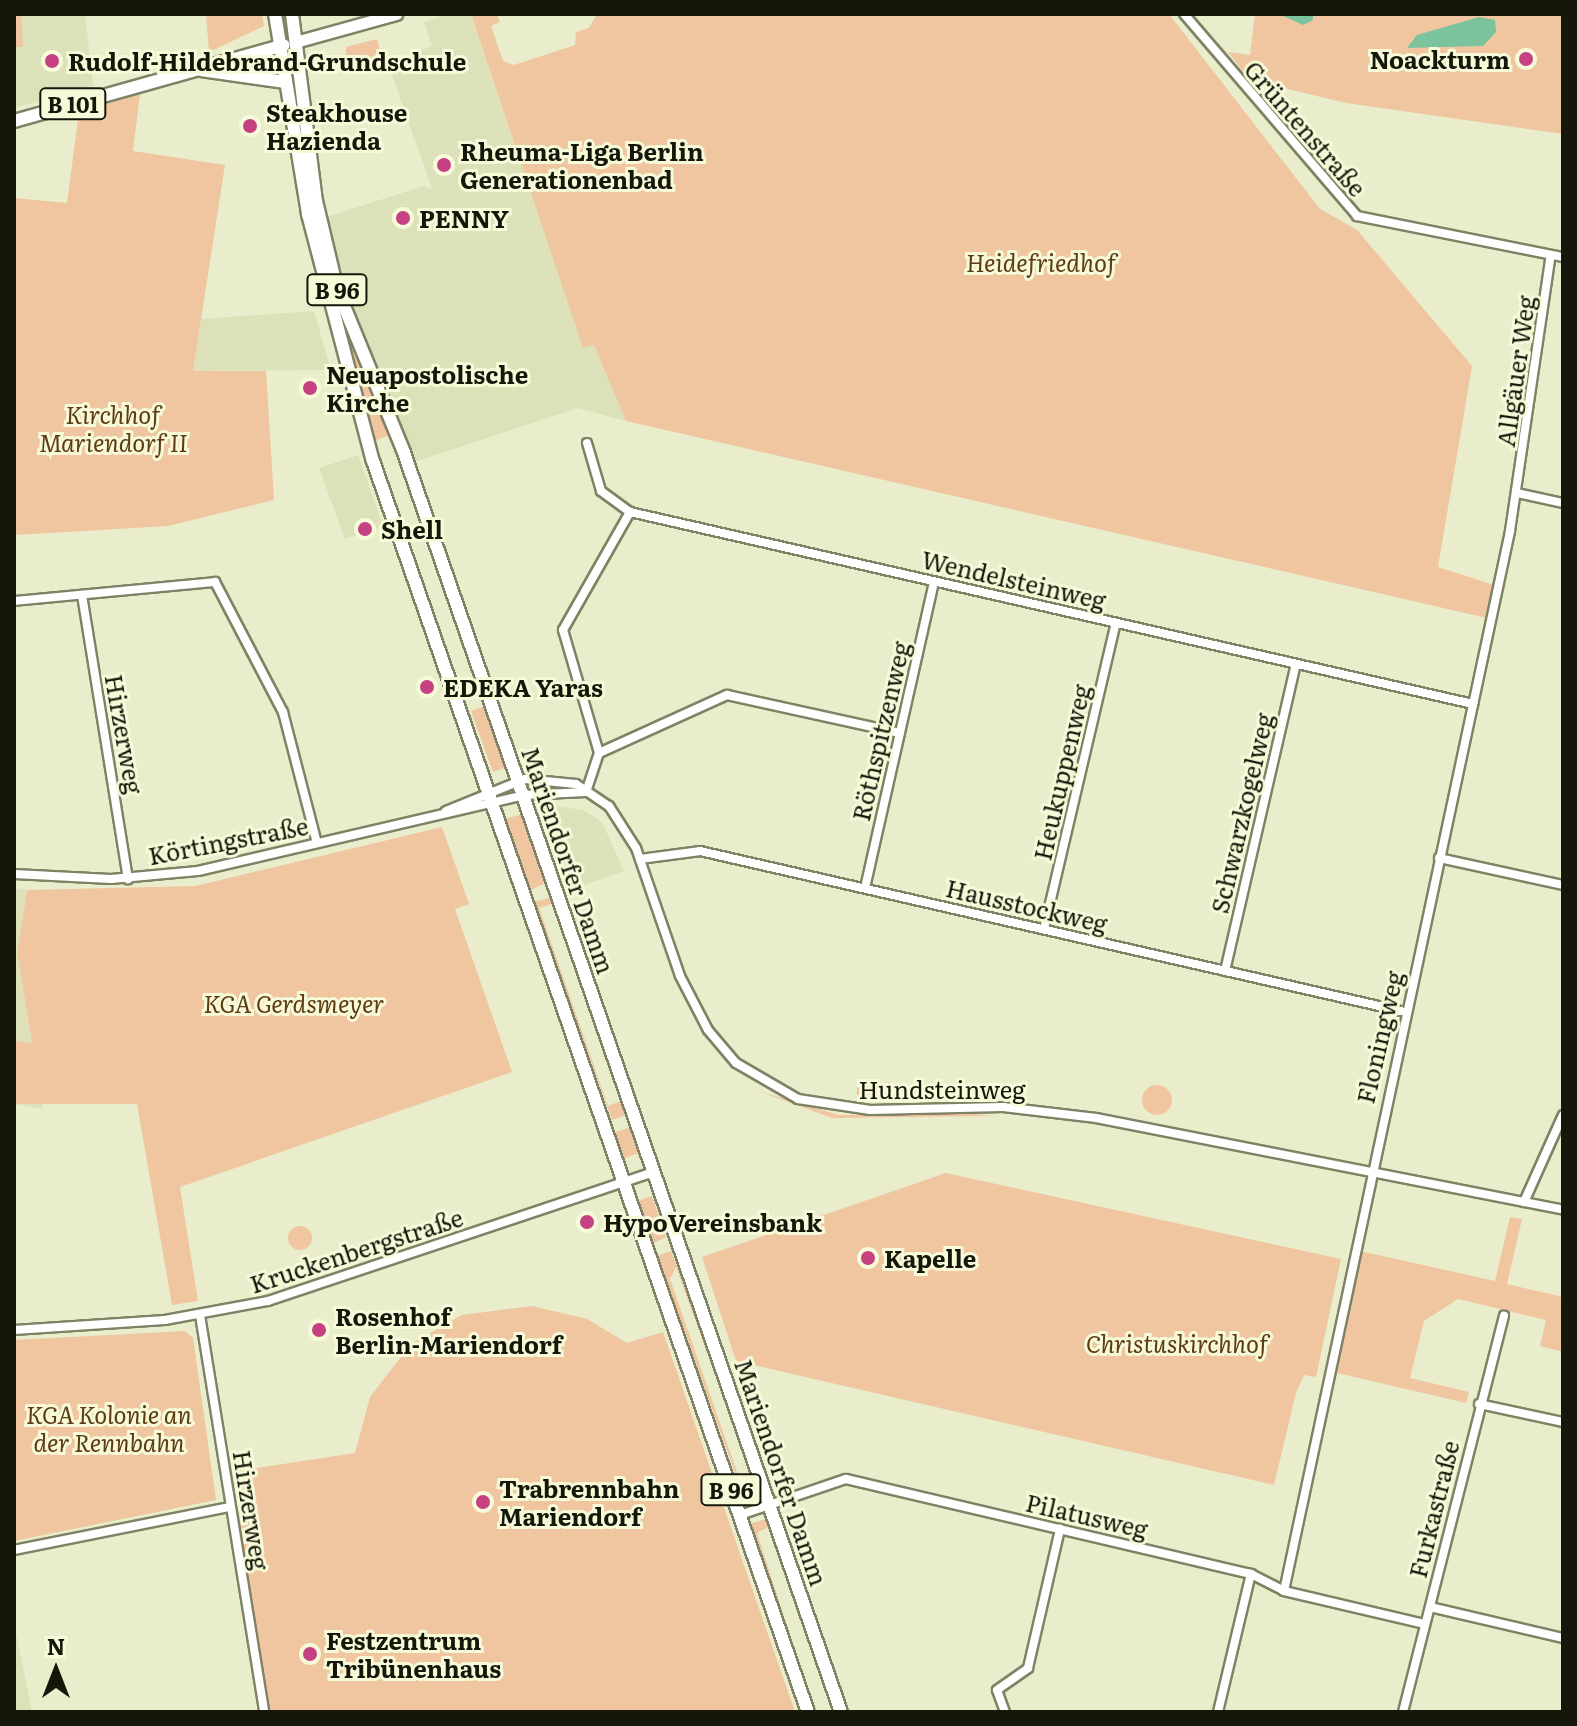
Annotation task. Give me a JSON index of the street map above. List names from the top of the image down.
{
  "streets": {
    "main road": ["B 101", "B 96", "Mariendorfer Damm"],
    "street": [
      "Grüntenstraße",
      "Allgäuer Weg",
      "Wendelsteinweg",
      "Röthspitzenweg",
      "Hirzerweg",
      "Heukuppenweg",
      "Schwarzkogelweg",
      "Körtingstraße",
      "Hausstockweg",
      "Floningweg",
      "Hundsteinweg",
      "Kruckenbergstraße",
      "Furkastraße",
      "Pilatusweg"
    ]
  },
  "crossings": [
    ["B 101", "B 96"],
    ["Grüntenstraße", "Allgäuer Weg"],
    ["B 96", "Körtingstraße"],
    ["B 96", "Kruckenbergstraße"],
    ["B 96", "Pilatusweg"],
    ["Allgäuer Weg", "Floningweg"],
    ["Wendelsteinweg", "Röthspitzenweg"],
    ["Wendelsteinweg", "Heukuppenweg"],
    ["Wendelsteinweg", "Schwarzkogelweg"],
    ["Wendelsteinweg", "Floningweg"],
    ["Röthspitzenweg", "Hausstockweg"],
    ["Hirzerweg", "Körtingstraße"],
    ["Hirzerweg", "Kruckenbergstraße"],
    ["Heukuppenweg", "Hausstockweg"],
    ["Schwarzkogelweg", "Hausstockweg"],
    ["Körtingstraße", "Mariendorfer Damm"],
    ["Körtingstraße", "Hundsteinweg"],
    ["Mariendorfer Damm", "Hundsteinweg"],
    ["Mariendorfer Damm", "Kruckenbergstraße"],
    ["Mariendorfer Damm", "Pilatusweg"],
    ["Hausstockweg", "Floningweg"],
    ["Hausstockweg", "Hundsteinweg"],
    ["Floningweg", "Hundsteinweg"],
    ["Floningweg", "Pilatusweg"],
    ["Furkastraße", "Pilatusweg"]
  ],
  "parks": [
    "Heidefriedhof",
    "Kirchhof Mariendorf II",
    "KGA Gerdsmeyer",
    "Christuskirchhof",
    "KGA Kolonie an der Rennbahn"
  ],
  "places": [
    "Noackturm",
    "Rudolf-Hildebrand-Grundschule",
    "Steakhouse Hazienda",
    "Rheuma-Liga Berlin Generationenbad",
    "PENNY",
    "Neuapostolische Kirche",
    "Shell",
    "EDEKA Yaras",
    "HypoVereinsbank",
    "Kapelle",
    "Rosenhof Berlin-Mariendorf",
    "Trabrennbahn Mariendorf",
    "Festzentrum Tribünenhaus"
  ],
  "north": "top"
}
